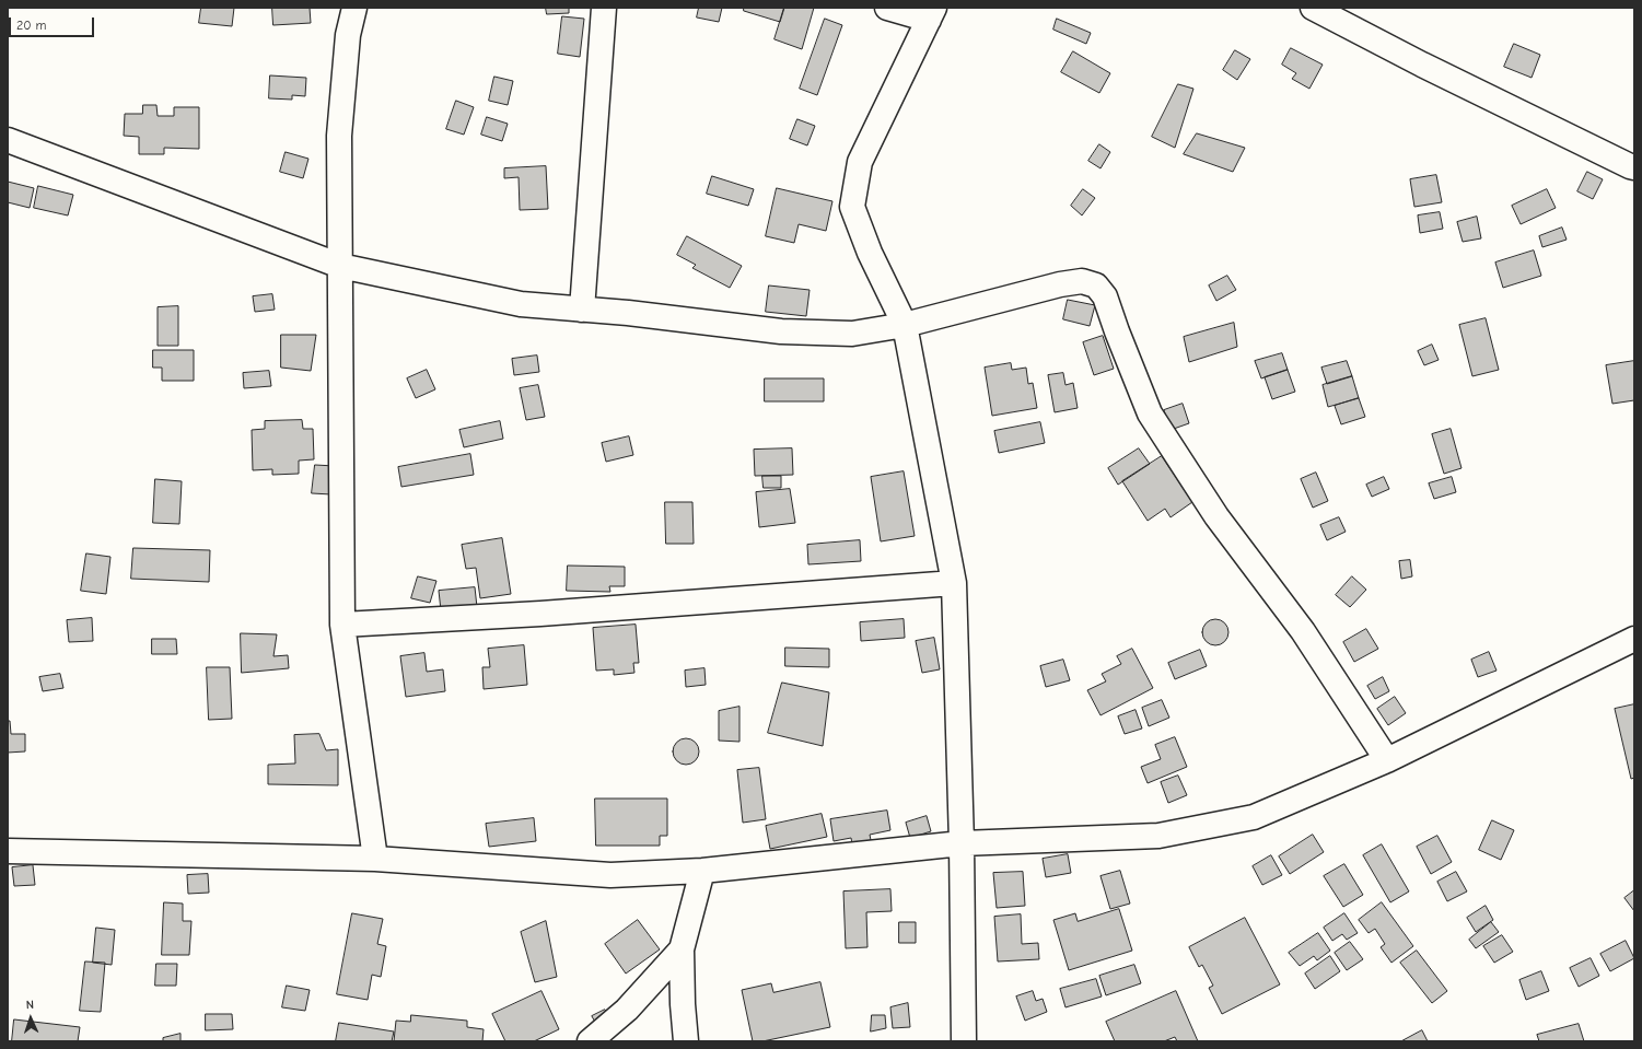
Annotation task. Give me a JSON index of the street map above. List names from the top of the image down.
{
  "scale_bar": "20 m",
  "north": "top"
}
